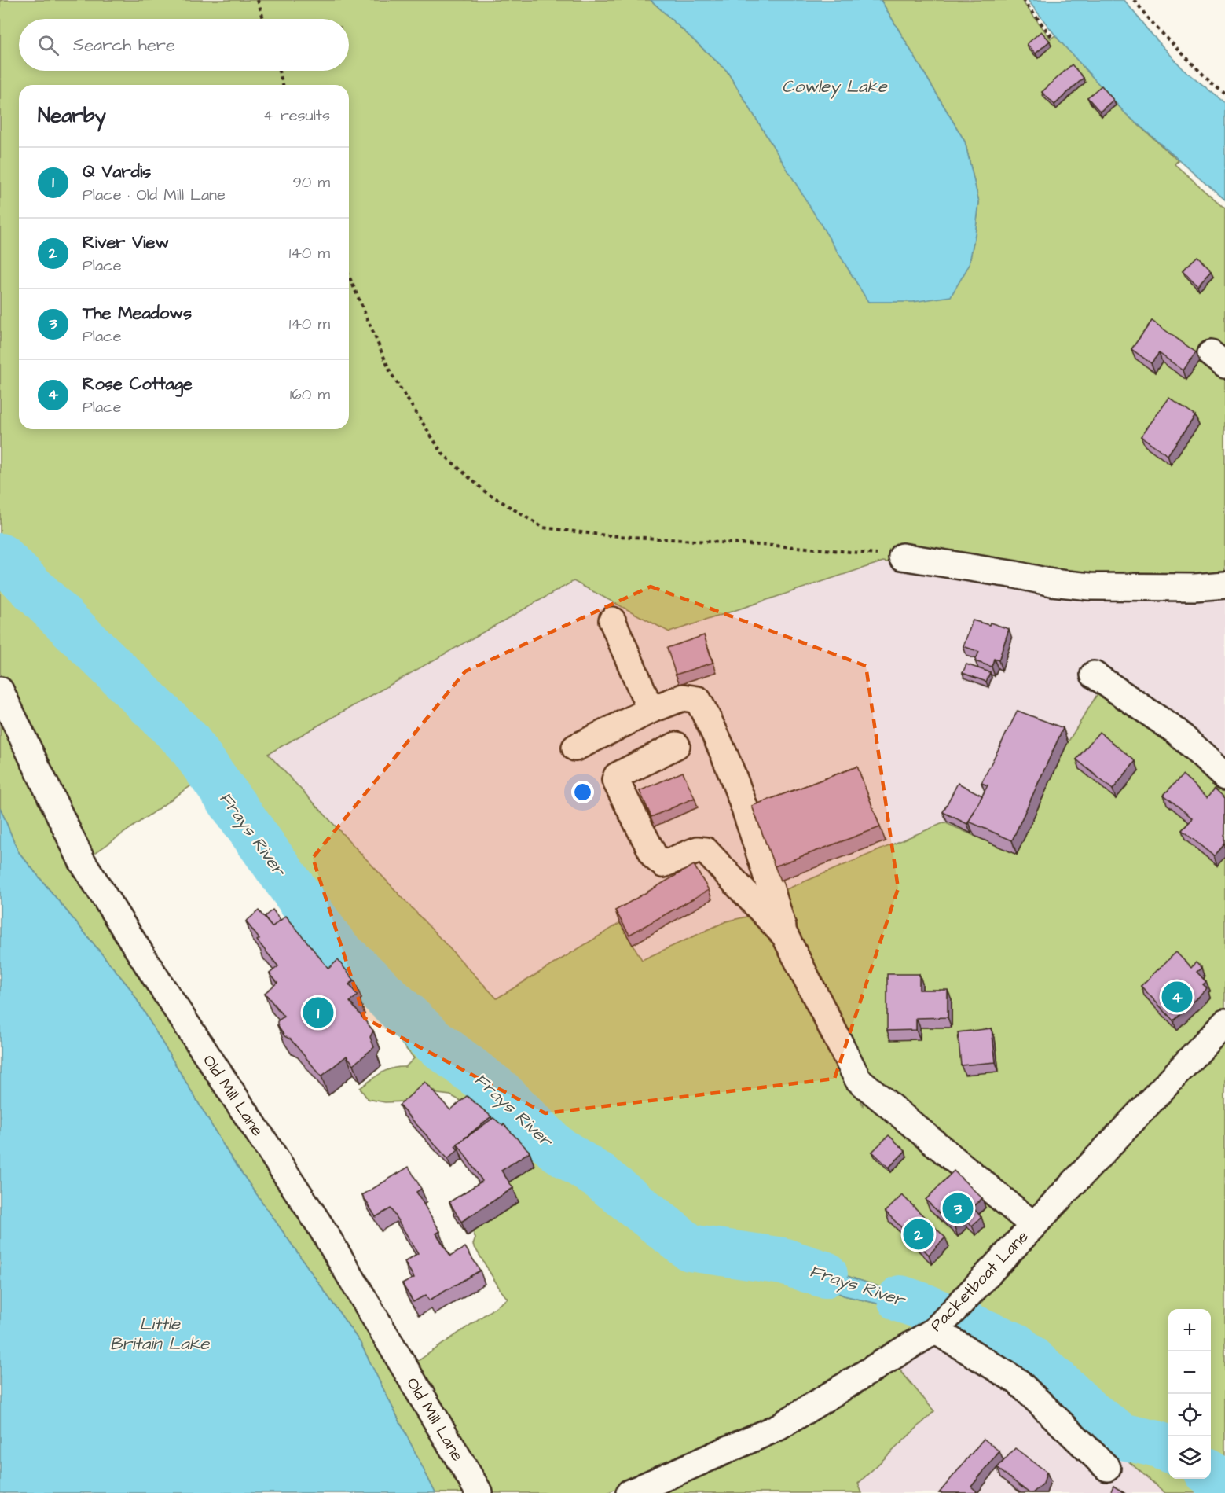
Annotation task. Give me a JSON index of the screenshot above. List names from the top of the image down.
{
  "streets": {
    "street": ["Old Mill Lane", "Packetboat Lane"]
  },
  "water": ["Cowley Lake", "Frays River", "Little Britain Lake"],
  "page": {
    "search": "Search here",
    "heading": ["Nearby", "4 results"],
    "list": [
      {
        "mark": "1",
        "name": "Q Vardis",
        "note": "Place · Old Mill Lane",
        "value": "90 m"
      },
      {
        "mark": "2",
        "name": "River View",
        "note": "Place",
        "value": "140 m"
      },
      {
        "mark": "3",
        "name": "The Meadows",
        "note": "Place",
        "value": "140 m"
      },
      {
        "mark": "4",
        "name": "Rose Cottage",
        "note": "Place",
        "value": "160 m"
      }
    ],
    "pins": [
      "4",
      "1",
      "3",
      "2"
    ],
    "map_buttons": ["+", "−"]
  }
}
